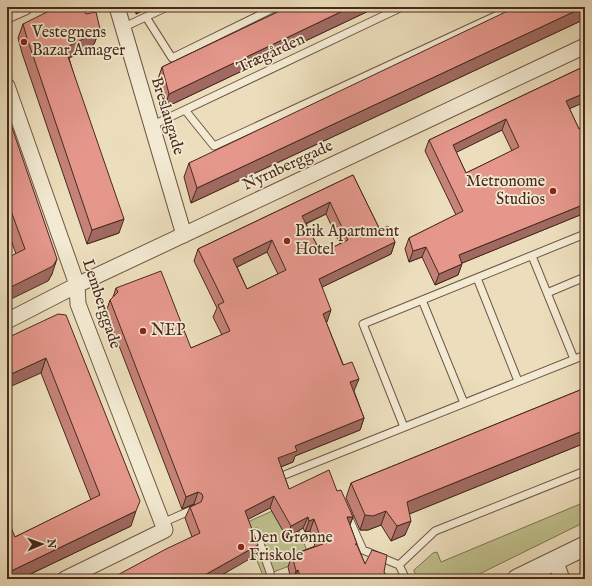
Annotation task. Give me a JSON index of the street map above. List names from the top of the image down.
{
  "streets": {
    "street": ["Breslaugade", "Nyrnberggade", "Lemberggade"],
    "lane": ["Trægården"]
  },
  "crossings": [
    ["Trægården", "Breslaugade"],
    ["Breslaugade", "Nyrnberggade"],
    ["Nyrnberggade", "Lemberggade"]
  ],
  "places": [
    "Vestegnens Bazar Amager",
    "Metronome Studios",
    "Brik Apartment Hotel",
    "NEP",
    "Den Grønne Friskole"
  ],
  "north": "right"
}
